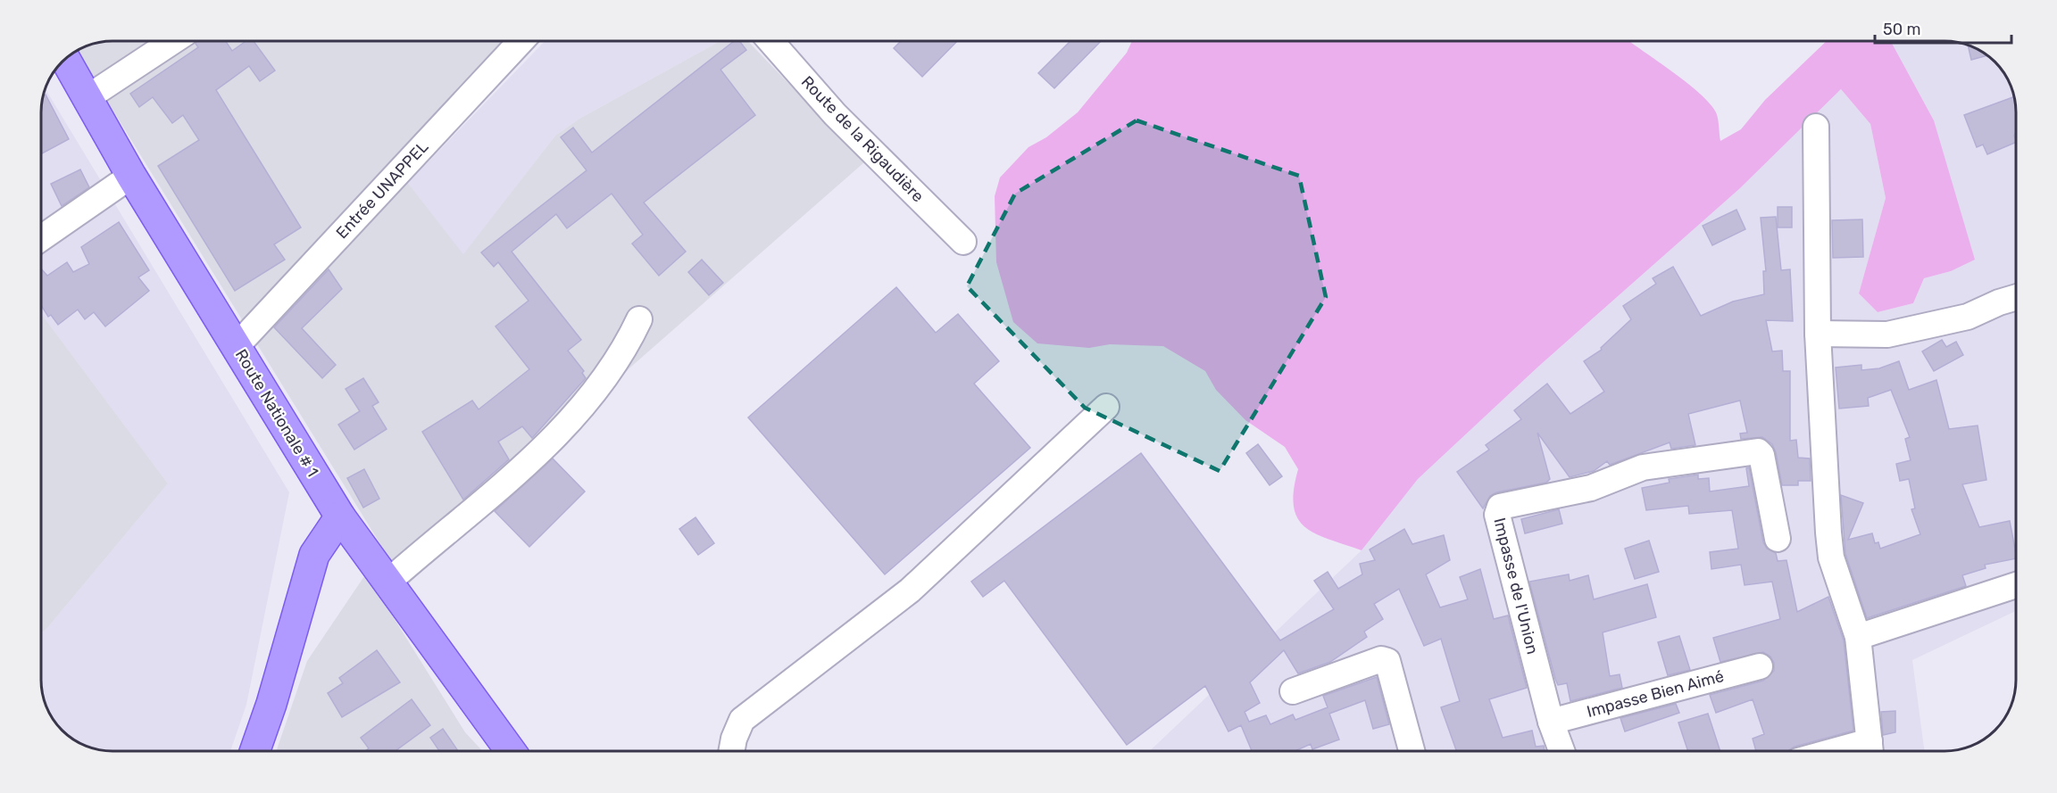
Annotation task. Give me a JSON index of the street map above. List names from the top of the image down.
{
  "streets": {
    "main road": ["Route Nationale # 1"],
    "street": [
      "Route de la Rigaudière",
      "Entrée UNAPPEL",
      "Impasse de l'Union",
      "Impasse Bien Aimé"
    ]
  },
  "crossings": [
    ["Entrée UNAPPEL", "Route Nationale # 1"],
    ["Impasse de l'Union", "Impasse Bien Aimé"]
  ],
  "scale_bar": "50 m"
}
